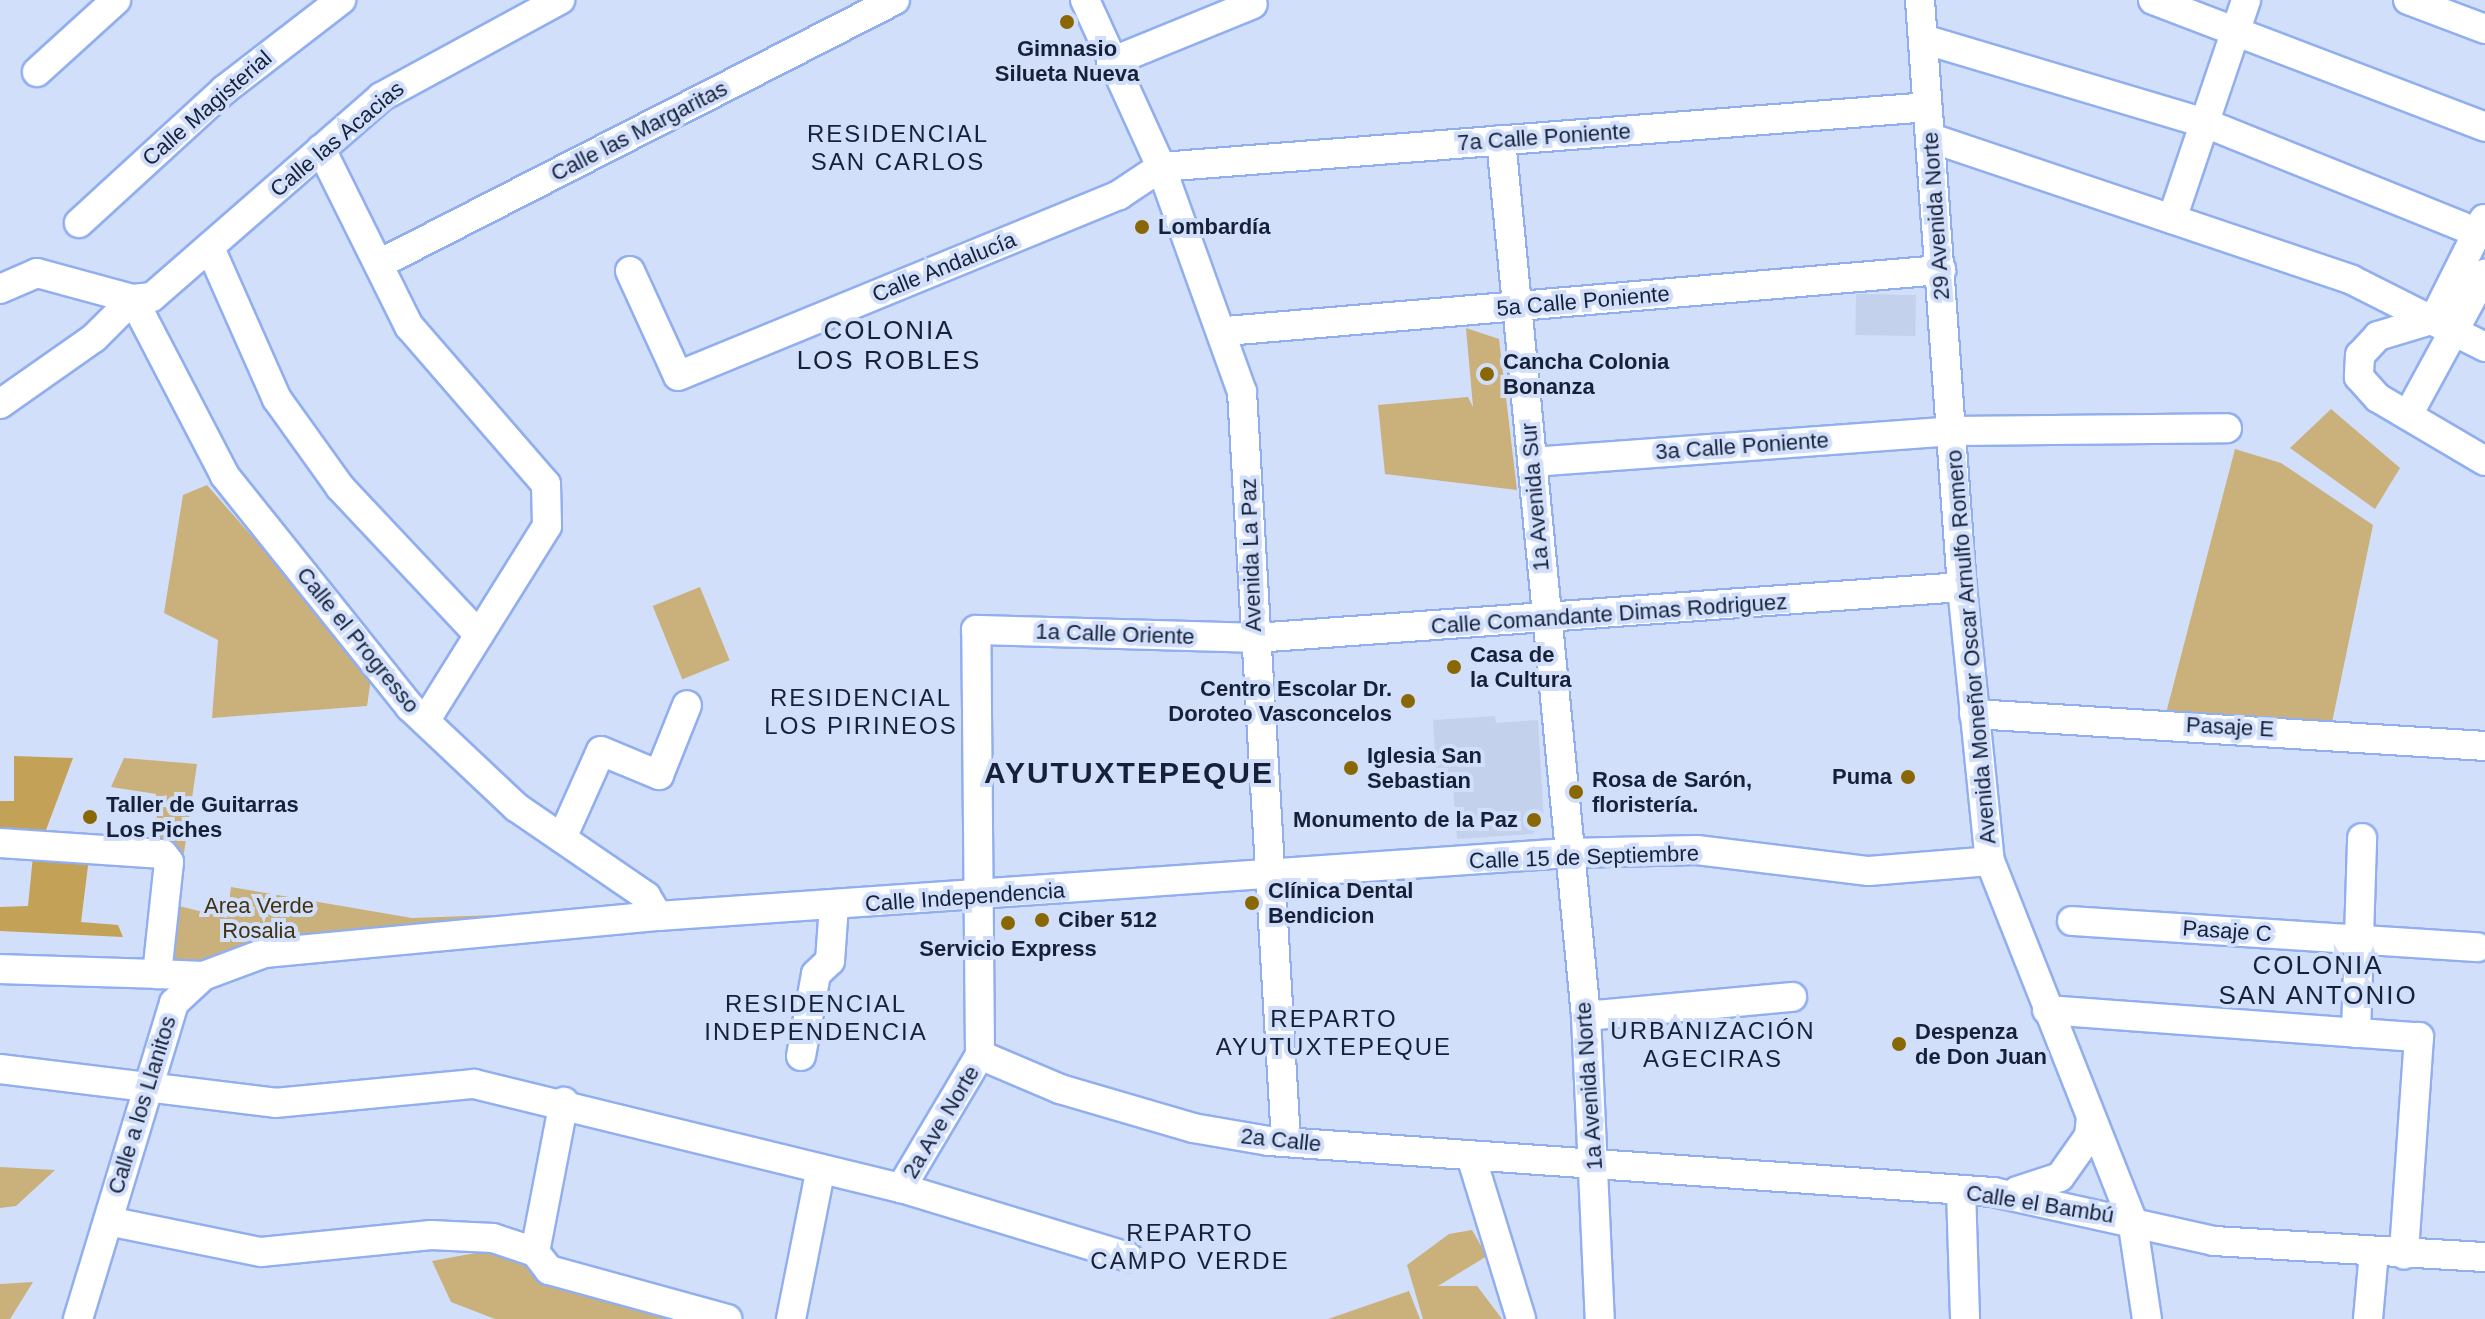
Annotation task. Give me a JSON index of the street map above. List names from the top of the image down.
{
  "streets": {
    "street": [
      "Calle Magisterial",
      "Calle las Margaritas",
      "7a Calle Poniente",
      "Calle las Acacias",
      "29 Avenida Norte",
      "Calle Andalucía",
      "5a Calle Poniente",
      "3a Calle Poniente",
      "1a Avenida Sur",
      "Avenida La Paz",
      "Calle Comandante Dimas Rodriguez",
      "1a Calle Oriente",
      "Calle el Progresso",
      "Avenida Moneñor Oscar Arnulfo Romero",
      "Pasaje E",
      "Calle 15 de Septiembre",
      "Calle Independencia",
      "Pasaje C",
      "1a Avenida Norte",
      "Calle a los Llanitos",
      "2a Ave Norte",
      "2a Calle",
      "Calle el Bambú"
    ]
  },
  "crossings": [
    ["7a Calle Poniente", "29 Avenida Norte"],
    ["7a Calle Poniente", "Calle Andalucía"],
    ["7a Calle Poniente", "1a Avenida Sur"],
    ["7a Calle Poniente", "Avenida La Paz"],
    ["Calle las Acacias", "Calle el Progresso"],
    ["29 Avenida Norte", "5a Calle Poniente"],
    ["29 Avenida Norte", "3a Calle Poniente"],
    ["29 Avenida Norte", "Avenida Moneñor Oscar Arnulfo Romero"],
    ["Calle Andalucía", "Avenida La Paz"],
    ["5a Calle Poniente", "1a Avenida Sur"],
    ["5a Calle Poniente", "Avenida La Paz"],
    ["3a Calle Poniente", "1a Avenida Sur"],
    ["3a Calle Poniente", "Avenida Moneñor Oscar Arnulfo Romero"],
    ["1a Avenida Sur", "Calle Comandante Dimas Rodriguez"],
    ["1a Avenida Sur", "Calle 15 de Septiembre"],
    ["1a Avenida Sur", "1a Avenida Norte"],
    ["Avenida La Paz", "Calle Comandante Dimas Rodriguez"],
    ["Avenida La Paz", "1a Calle Oriente"],
    ["Avenida La Paz", "Calle 15 de Septiembre"],
    ["Avenida La Paz", "Calle Independencia"],
    ["Avenida La Paz", "2a Calle"],
    ["Calle Comandante Dimas Rodriguez", "1a Calle Oriente"],
    ["Calle Comandante Dimas Rodriguez", "Avenida Moneñor Oscar Arnulfo Romero"],
    ["1a Calle Oriente", "Calle Independencia"],
    ["Calle el Progresso", "Calle Independencia"],
    ["Calle el Progresso", "Calle a los Llanitos"],
    ["Avenida Moneñor Oscar Arnulfo Romero", "Pasaje E"],
    ["Avenida Moneñor Oscar Arnulfo Romero", "Calle 15 de Septiembre"],
    ["Avenida Moneñor Oscar Arnulfo Romero", "Calle el Bambú"],
    ["Calle 15 de Septiembre", "Calle Independencia"],
    ["Calle 15 de Septiembre", "1a Avenida Norte"],
    ["Calle Independencia", "Calle a los Llanitos"],
    ["1a Avenida Norte", "2a Calle"],
    ["1a Avenida Norte", "Calle el Bambú"],
    ["2a Ave Norte", "2a Calle"],
    ["2a Calle", "Calle el Bambú"]
  ],
  "districts": [
    "RESIDENCIAL SAN CARLOS",
    "COLONIA LOS ROBLES",
    "RESIDENCIAL LOS PIRINEOS",
    "AYUTUXTEPEQUE",
    "COLONIA SAN ANTONIO",
    "RESIDENCIAL INDEPENDENCIA",
    "REPARTO AYUTUXTEPEQUE",
    "URBANIZACIÓN AGECIRAS",
    "REPARTO CAMPO VERDE"
  ],
  "parks": ["Area Verde Rosalia"],
  "places": [
    "Gimnasio Silueta Nueva",
    "Lombardía",
    "Cancha Colonia Bonanza",
    "Casa de la Cultura",
    "Centro Escolar Dr. Doroteo Vasconcelos",
    "Iglesia San Sebastian",
    "Puma",
    "Rosa de Sarón, floristería.",
    "Taller de Guitarras Los Piches",
    "Monumento de la Paz",
    "Clínica Dental Bendicion",
    "Ciber 512",
    "Servicio Express",
    "Despenza de Don Juan"
  ]
}
